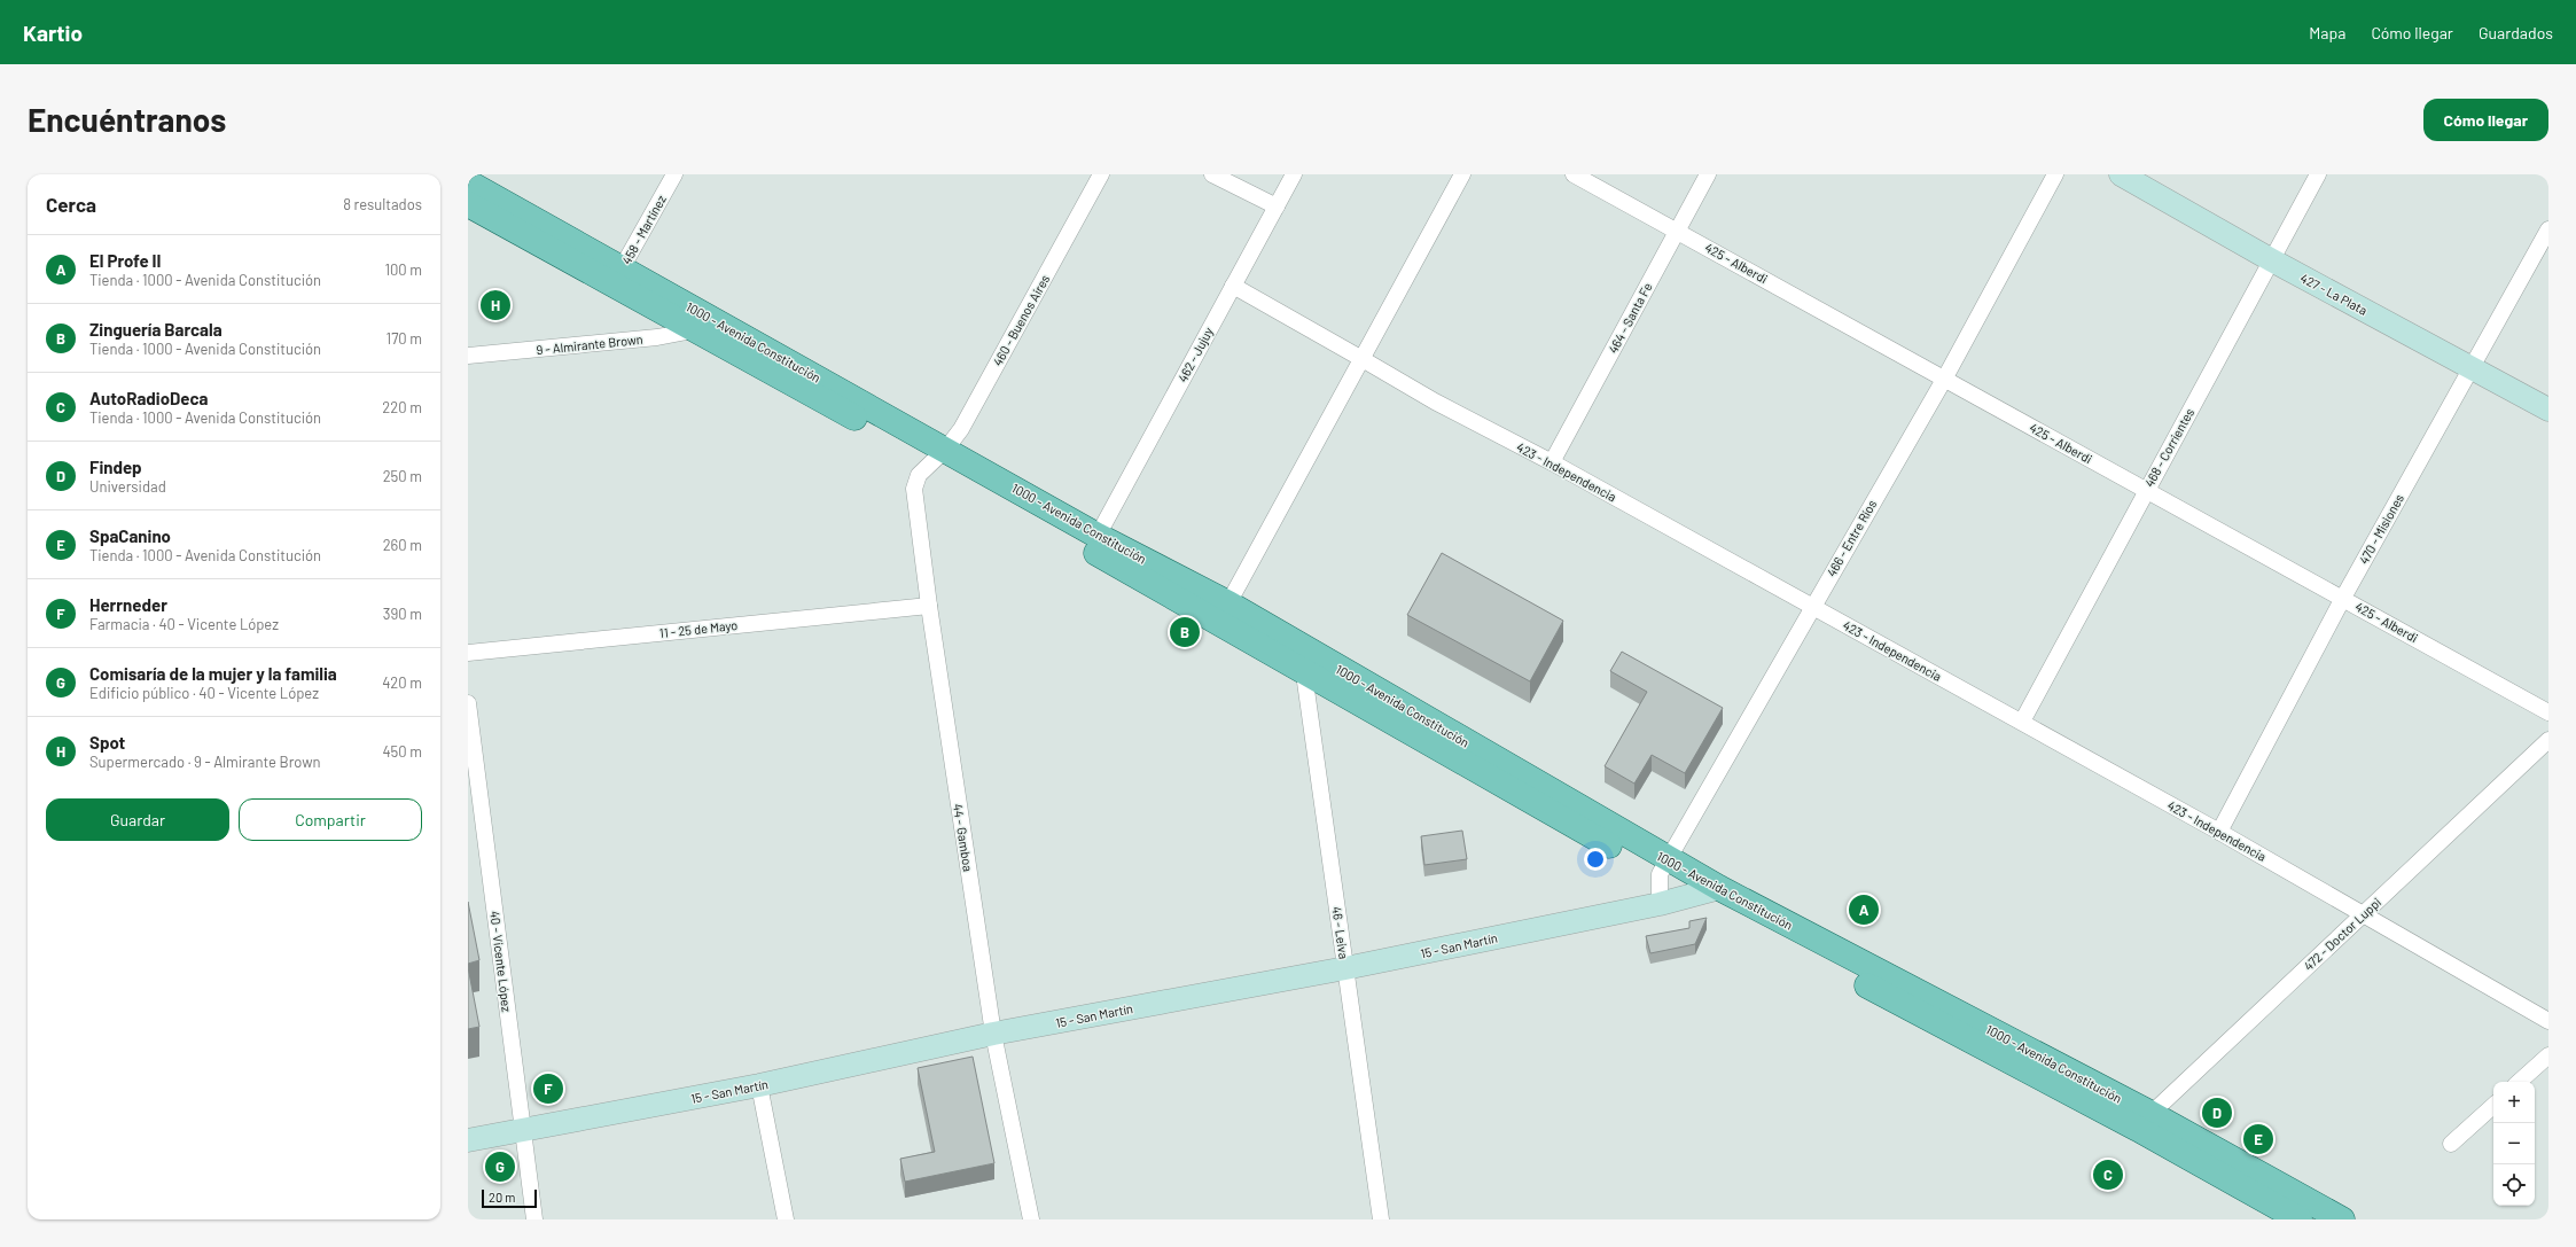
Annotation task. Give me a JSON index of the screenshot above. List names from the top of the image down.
{
  "streets": {
    "main road": ["1000 - Avenida Constitución"],
    "street": [
      "458 - Martínez",
      "425 - Alberdi",
      "427 - La Plata",
      "464 - Santa Fe",
      "460 - Buenos Aires",
      "9 - Almirante Brown",
      "462 - Jujuy",
      "468 - Corrientes",
      "423 - Independencia",
      "470 - Misiones",
      "466 - Entre Ríos",
      "11 - 25 de Mayo",
      "44 - Gamboa",
      "46 - Leiva",
      "472 - Doctor Luppi",
      "15 - San Martín",
      "40 - Vicente López"
    ]
  },
  "crossings": [
    ["458 - Martínez", "1000 - Avenida Constitución"],
    ["425 - Alberdi", "464 - Santa Fe"],
    ["425 - Alberdi", "468 - Corrientes"],
    ["425 - Alberdi", "470 - Misiones"],
    ["425 - Alberdi", "466 - Entre Ríos"],
    ["427 - La Plata", "468 - Corrientes"],
    ["427 - La Plata", "470 - Misiones"],
    ["464 - Santa Fe", "423 - Independencia"],
    ["460 - Buenos Aires", "1000 - Avenida Constitución"],
    ["460 - Buenos Aires", "44 - Gamboa"],
    ["1000 - Avenida Constitución", "9 - Almirante Brown"],
    ["1000 - Avenida Constitución", "462 - Jujuy"],
    ["1000 - Avenida Constitución", "466 - Entre Ríos"],
    ["1000 - Avenida Constitución", "44 - Gamboa"],
    ["1000 - Avenida Constitución", "46 - Leiva"],
    ["1000 - Avenida Constitución", "472 - Doctor Luppi"],
    ["1000 - Avenida Constitución", "15 - San Martín"],
    ["462 - Jujuy", "423 - Independencia"],
    ["468 - Corrientes", "423 - Independencia"],
    ["423 - Independencia", "470 - Misiones"],
    ["423 - Independencia", "466 - Entre Ríos"],
    ["423 - Independencia", "472 - Doctor Luppi"],
    ["466 - Entre Ríos", "15 - San Martín"],
    ["11 - 25 de Mayo", "44 - Gamboa"],
    ["44 - Gamboa", "15 - San Martín"],
    ["46 - Leiva", "15 - San Martín"],
    ["15 - San Martín", "40 - Vicente López"]
  ],
  "scale_bar": "20 m",
  "page": {
    "header": "Kartio",
    "nav": ["Mapa", "Cómo llegar", "Guardados"],
    "buttons": [
      "Cómo llegar",
      ["Guardar", "Compartir"]
    ],
    "title": "Encuéntranos",
    "heading": ["Cerca", "8 resultados"],
    "list": [
      {
        "mark": "A",
        "name": "El Profe II",
        "note": "Tienda · 1000 - Avenida Constitución",
        "value": "100 m"
      },
      {
        "mark": "B",
        "name": "Zinguería Barcala",
        "note": "Tienda · 1000 - Avenida Constitución",
        "value": "170 m"
      },
      {
        "mark": "C",
        "name": "AutoRadioDeca",
        "note": "Tienda · 1000 - Avenida Constitución",
        "value": "220 m"
      },
      {
        "mark": "D",
        "name": "Findep",
        "note": "Universidad",
        "value": "250 m"
      },
      {
        "mark": "E",
        "name": "SpaCanino",
        "note": "Tienda · 1000 - Avenida Constitución",
        "value": "260 m"
      },
      {
        "mark": "F",
        "name": "Herrneder",
        "note": "Farmacia · 40 - Vicente López",
        "value": "390 m"
      },
      {
        "mark": "G",
        "name": "Comisaría de la mujer y la familia",
        "note": "Edificio público · 40 - Vicente López",
        "value": "420 m"
      },
      {
        "mark": "H",
        "name": "Spot",
        "note": "Supermercado · 9 - Almirante Brown",
        "value": "450 m"
      }
    ],
    "pins": [
      "H",
      "B",
      "A",
      "F",
      "D",
      "E",
      "G",
      "C"
    ],
    "map_buttons": ["+", "−"],
    "scale": "20 m"
  }
}
